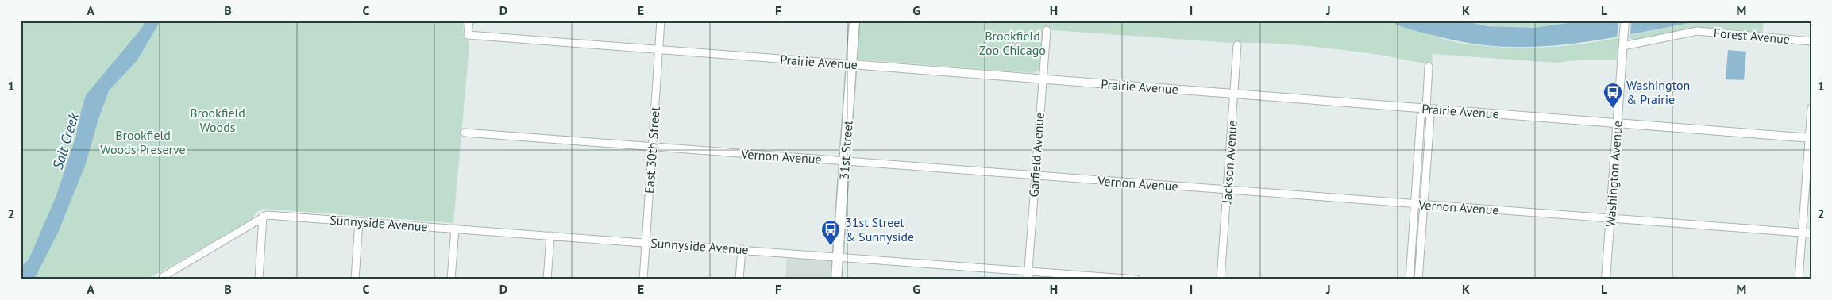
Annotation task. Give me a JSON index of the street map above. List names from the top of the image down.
{
  "streets": {
    "main road": ["31st Street"],
    "street": [
      "Forest Avenue",
      "Prairie Avenue",
      "East 30th Street",
      "Garfield Avenue",
      "Vernon Avenue",
      "Jackson Avenue",
      "Washington Avenue",
      "Sunnyside Avenue"
    ]
  },
  "crossings": [
    ["Forest Avenue", "Washington Avenue"],
    ["Prairie Avenue", "East 30th Street"],
    ["Prairie Avenue", "31st Street"],
    ["Prairie Avenue", "Garfield Avenue"],
    ["Prairie Avenue", "Jackson Avenue"],
    ["Prairie Avenue", "Washington Avenue"],
    ["East 30th Street", "Vernon Avenue"],
    ["East 30th Street", "Sunnyside Avenue"],
    ["31st Street", "Vernon Avenue"],
    ["31st Street", "Sunnyside Avenue"],
    ["Garfield Avenue", "Vernon Avenue"],
    ["Garfield Avenue", "Sunnyside Avenue"],
    ["Vernon Avenue", "Jackson Avenue"],
    ["Vernon Avenue", "Washington Avenue"]
  ],
  "water": ["Salt Creek"],
  "parks": ["Brookfield Zoo Chicago", "Brookfield Woods", "Brookfield Woods Preserve"],
  "places": {
    "bus stop": ["Washington & Prairie", "31st Street & Sunnyside"]
  },
  "grid": {
    "columns": [
      "A",
      "B",
      "C",
      "D",
      "E",
      "F",
      "G",
      "H",
      "I",
      "J",
      "K",
      "L",
      "M"
    ],
    "rows": ["1", "2"]
  }
}
